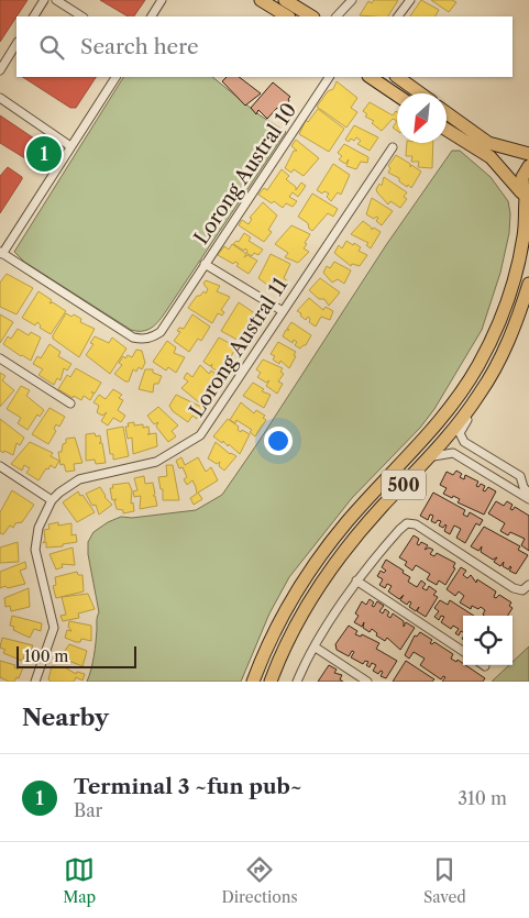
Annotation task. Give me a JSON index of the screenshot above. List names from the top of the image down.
{
  "streets": {
    "main road": ["500"],
    "street": ["Lorong Austral 10", "Lorong Austral 11"]
  },
  "crossings": [
    ["Lorong Austral 10", "Lorong Austral 11"]
  ],
  "scale_bar": "100 m",
  "north": "bottom left",
  "page": {
    "search": "Search here",
    "pins": "1",
    "scale": "100 m",
    "heading": "Nearby",
    "list": [
      {
        "mark": "1",
        "name": "Terminal 3 ~fun pub~",
        "note": "Bar",
        "value": "310 m"
      }
    ],
    "nav": ["Map", "Directions", "Saved"]
  }
}
